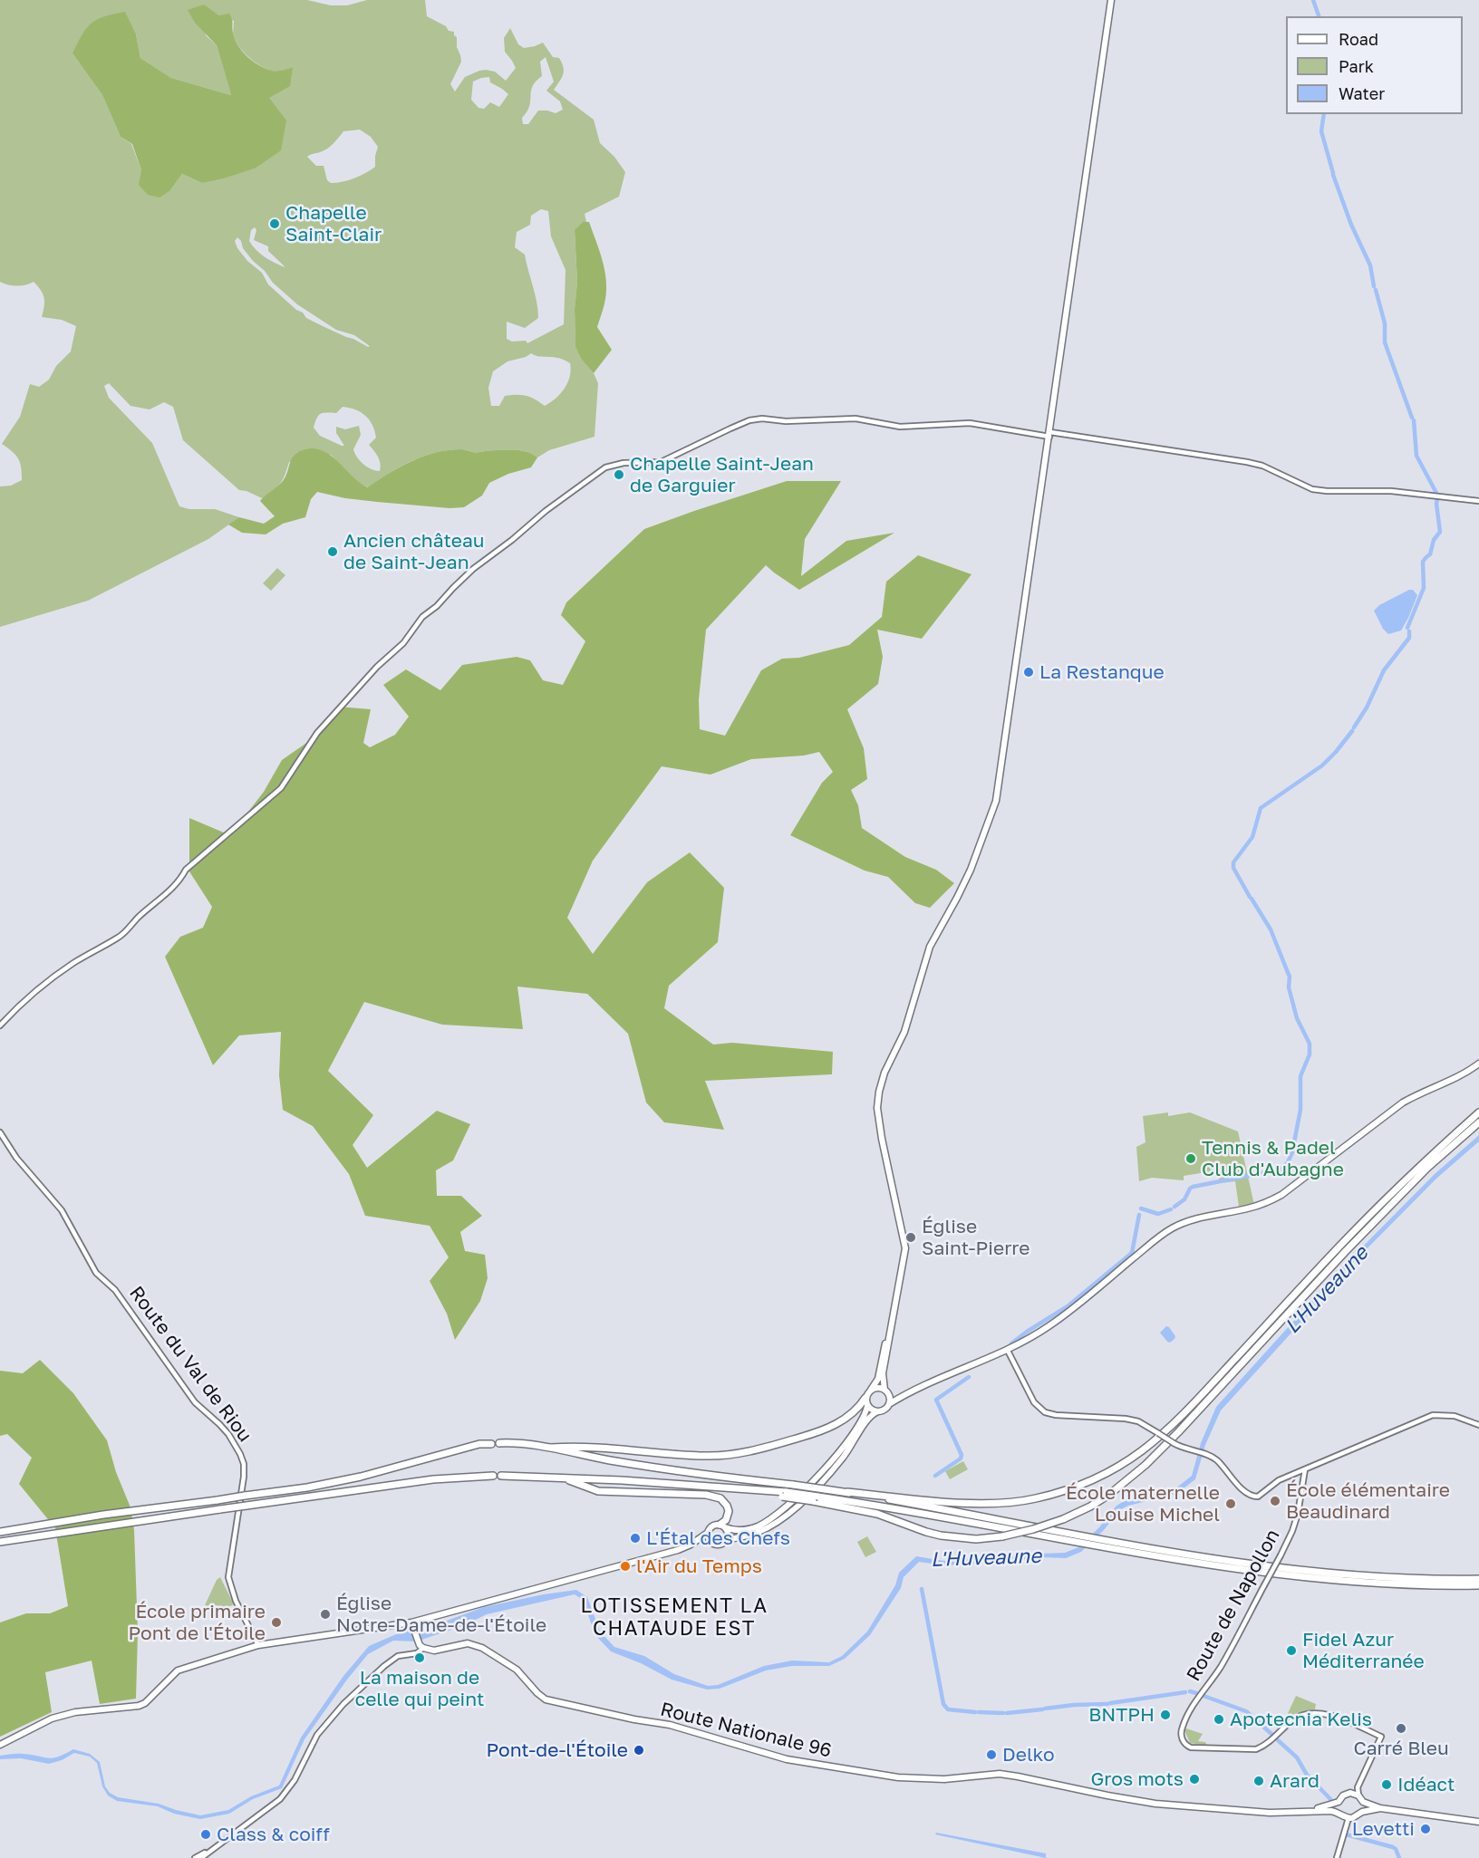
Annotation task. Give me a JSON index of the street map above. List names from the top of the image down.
{
  "streets": {
    "main road": ["Route Nationale 96"],
    "street": ["Route du Val de Riou", "Route de Napollon"]
  },
  "districts": ["LOTISSEMENT LA CHATAUDE EST"],
  "water": ["L'Huveaune"],
  "places": [
    "Chapelle Saint-Clair",
    "Chapelle Saint-Jean de Garguier",
    "Ancien château de Saint-Jean",
    "La Restanque",
    "Tennis & Padel Club d'Aubagne",
    "Église Saint-Pierre",
    "École élémentaire Beaudinard",
    "École maternelle Louise Michel",
    "L'Étal des Chefs",
    "l'Air du Temps",
    "Église Notre-Dame-de-l'Étoile",
    "École primaire Pont de l'Étoile",
    "Fidel Azur Méditerranée",
    "La maison de celle qui peint",
    "BNTPH",
    "Apotecnia Kelis",
    "Carré Bleu",
    "Pont-de-l'Étoile",
    "Delko",
    "Gros mots",
    "Arard",
    "Idéact",
    "Levetti",
    "Class & coiff"
  ],
  "legend": ["Road", "Park", "Water"]
}
